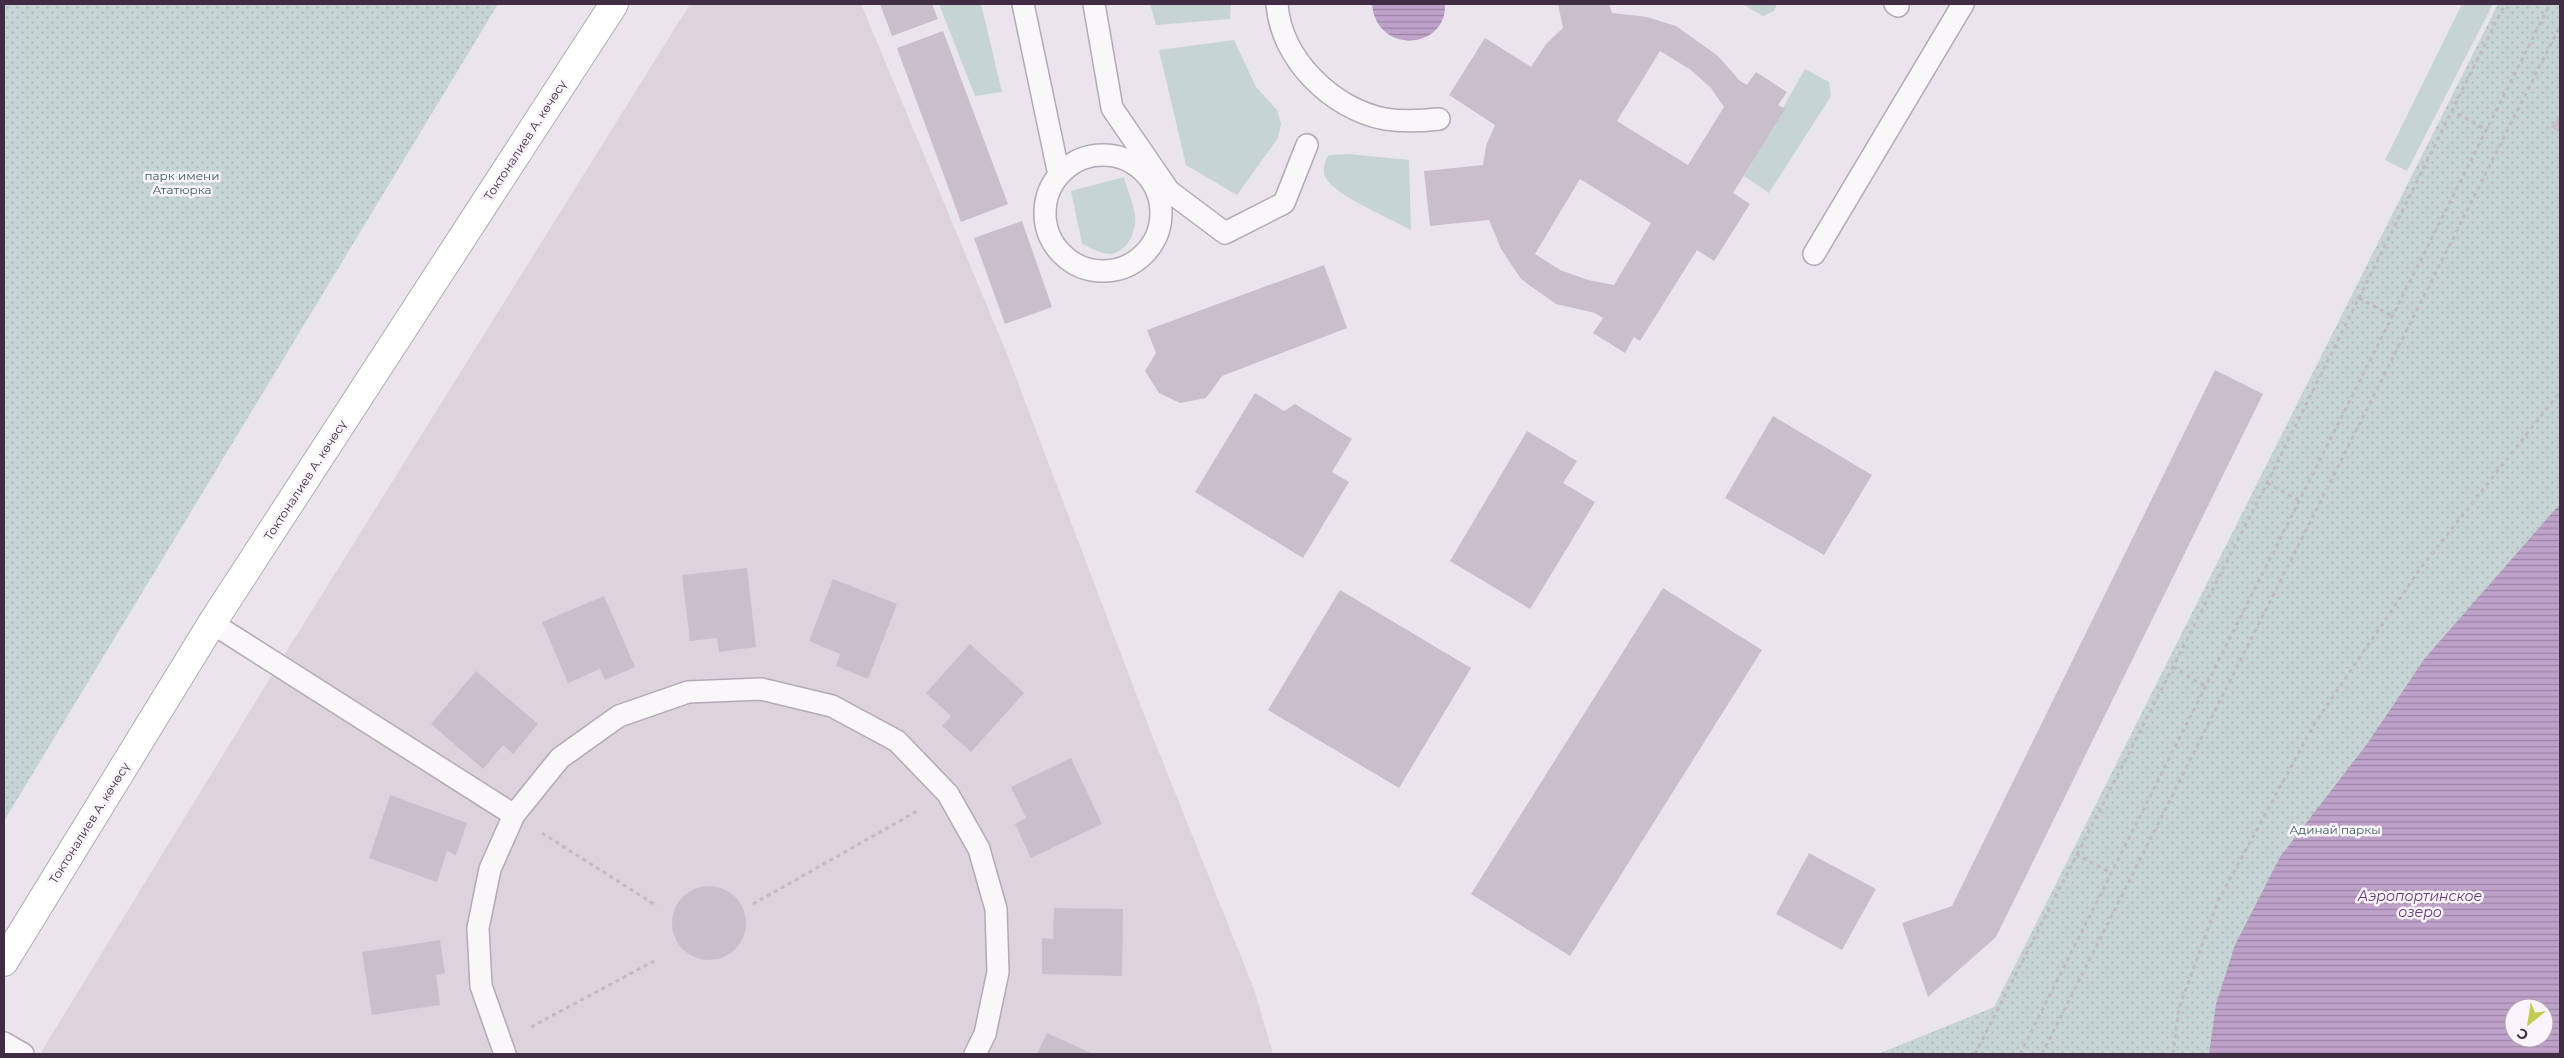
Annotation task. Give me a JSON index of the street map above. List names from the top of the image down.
{
  "streets": {
    "main road": ["Токтоналиев А. көчөсү"]
  },
  "water": ["Аэропортинское озеро"],
  "parks": ["парк имени Ататюрка", "Адинай паркы"],
  "north": "bottom left"
}
